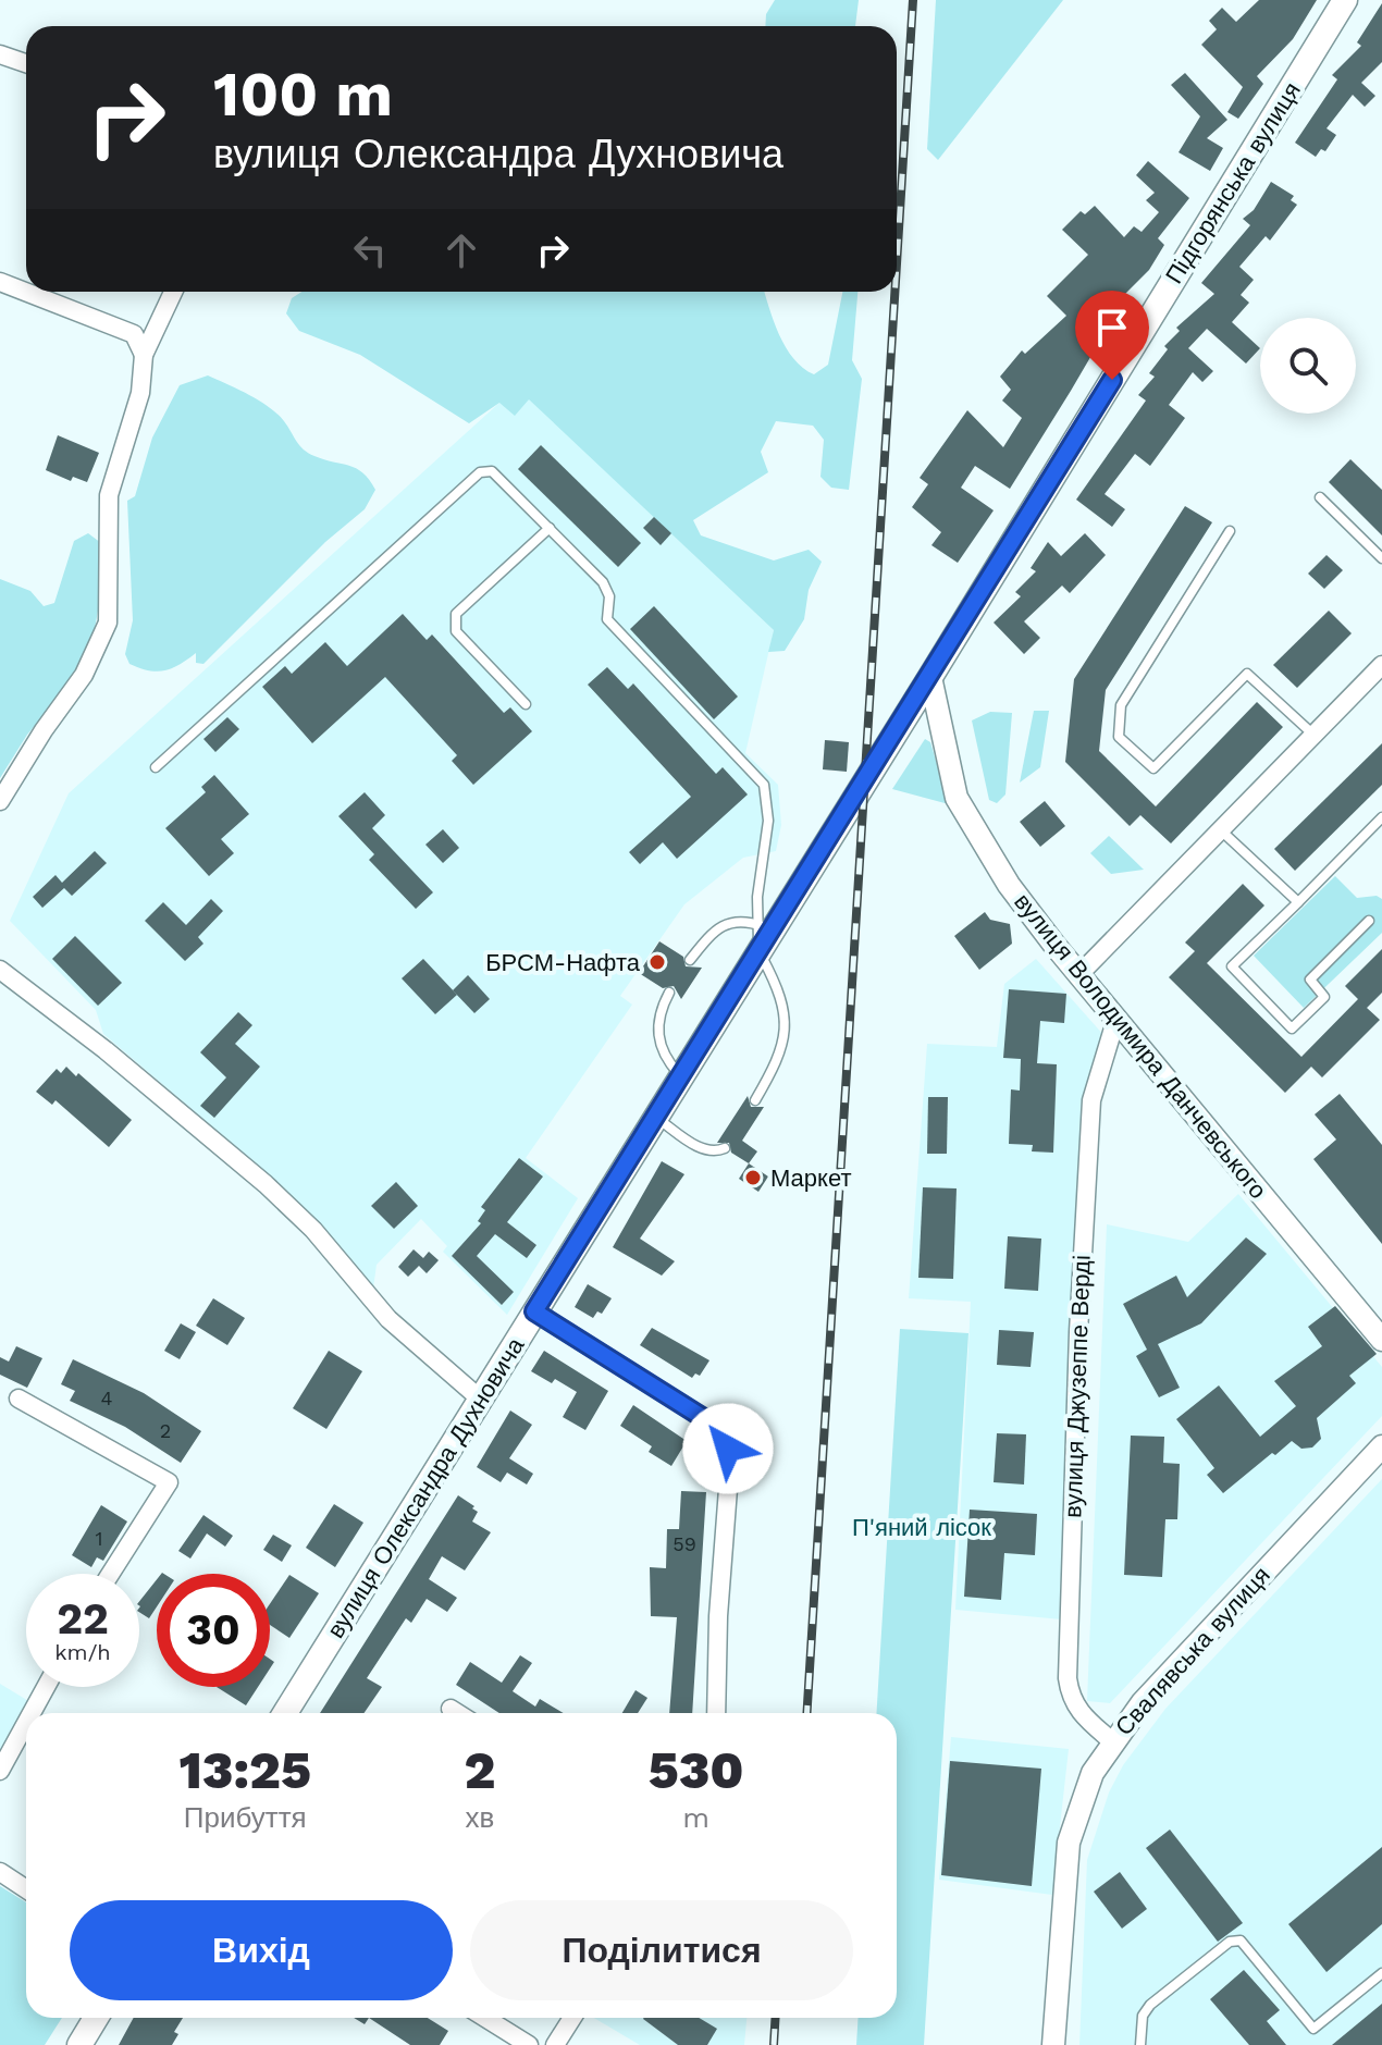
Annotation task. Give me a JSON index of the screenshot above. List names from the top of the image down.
{
  "streets": {
    "main road": ["Підгорянська вулиця", "вулиця Олександра Духновича"],
    "street": ["вулиця Володимира Данчевського", "вулиця Джузеппе Верді", "Свалявська вулиця"]
  },
  "crossings": [
    ["Підгорянська вулиця", "вулиця Володимира Данчевського"],
    ["Підгорянська вулиця", "вулиця Олександра Духновича"],
    ["вулиця Володимира Данчевського", "вулиця Джузеппе Верді"],
    ["вулиця Володимира Данчевського", "вулиця Олександра Духновича"],
    ["вулиця Джузеппе Верді", "Свалявська вулиця"]
  ],
  "parks": ["П'яний лісок"],
  "places": ["БРСМ-Нафта", "Маркет"],
  "house_numbers": [
    "4",
    "2",
    "1",
    "59"
  ],
  "page": {
    "turn": ["100 m", "вулиця Олександра Духновича"],
    "speed": "22 km/h",
    "limit": "30",
    "eta": [
      "13:25",
      "Прибуття",
      "2",
      "хв",
      "530",
      "m"
    ],
    "buttons": ["Вихід", "Поділитися"]
  }
}
